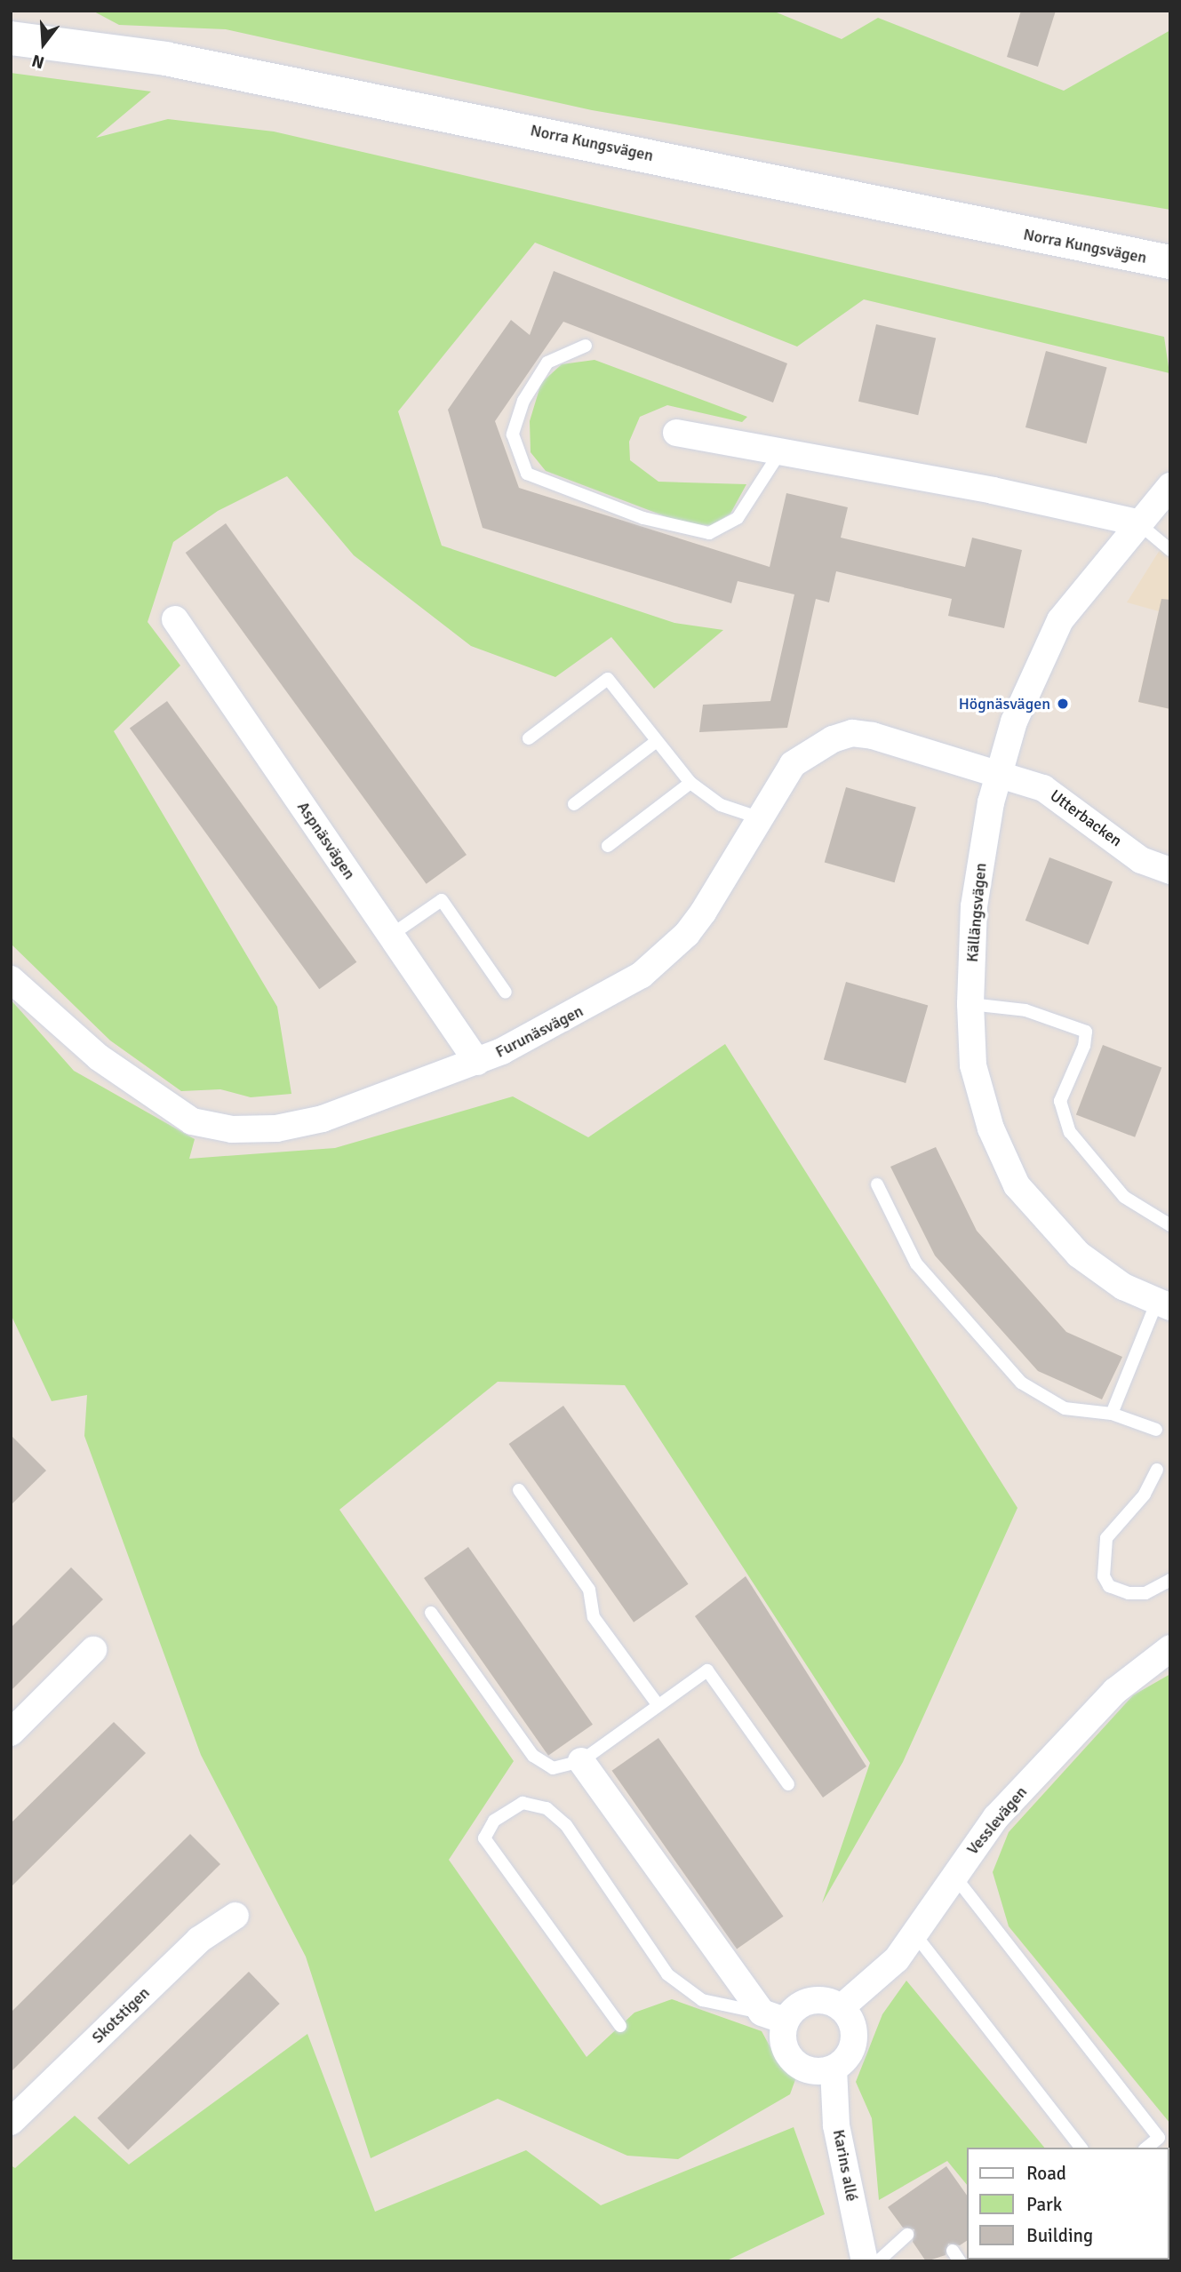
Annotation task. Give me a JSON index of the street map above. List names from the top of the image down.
{
  "streets": {
    "main road": ["Norra Kungsvägen"],
    "street": [
      "Utterbacken",
      "Aspnäsvägen",
      "Källängsvägen",
      "Furunäsvägen",
      "Vesslevägen",
      "Skotstigen",
      "Karins allé"
    ]
  },
  "crossings": [
    ["Utterbacken", "Källängsvägen"],
    ["Utterbacken", "Furunäsvägen"],
    ["Aspnäsvägen", "Furunäsvägen"],
    ["Källängsvägen", "Furunäsvägen"],
    ["Vesslevägen", "Karins allé"]
  ],
  "places": ["Högnäsvägen"],
  "legend": ["Road", "Park", "Building"],
  "north": "bottom"
}
